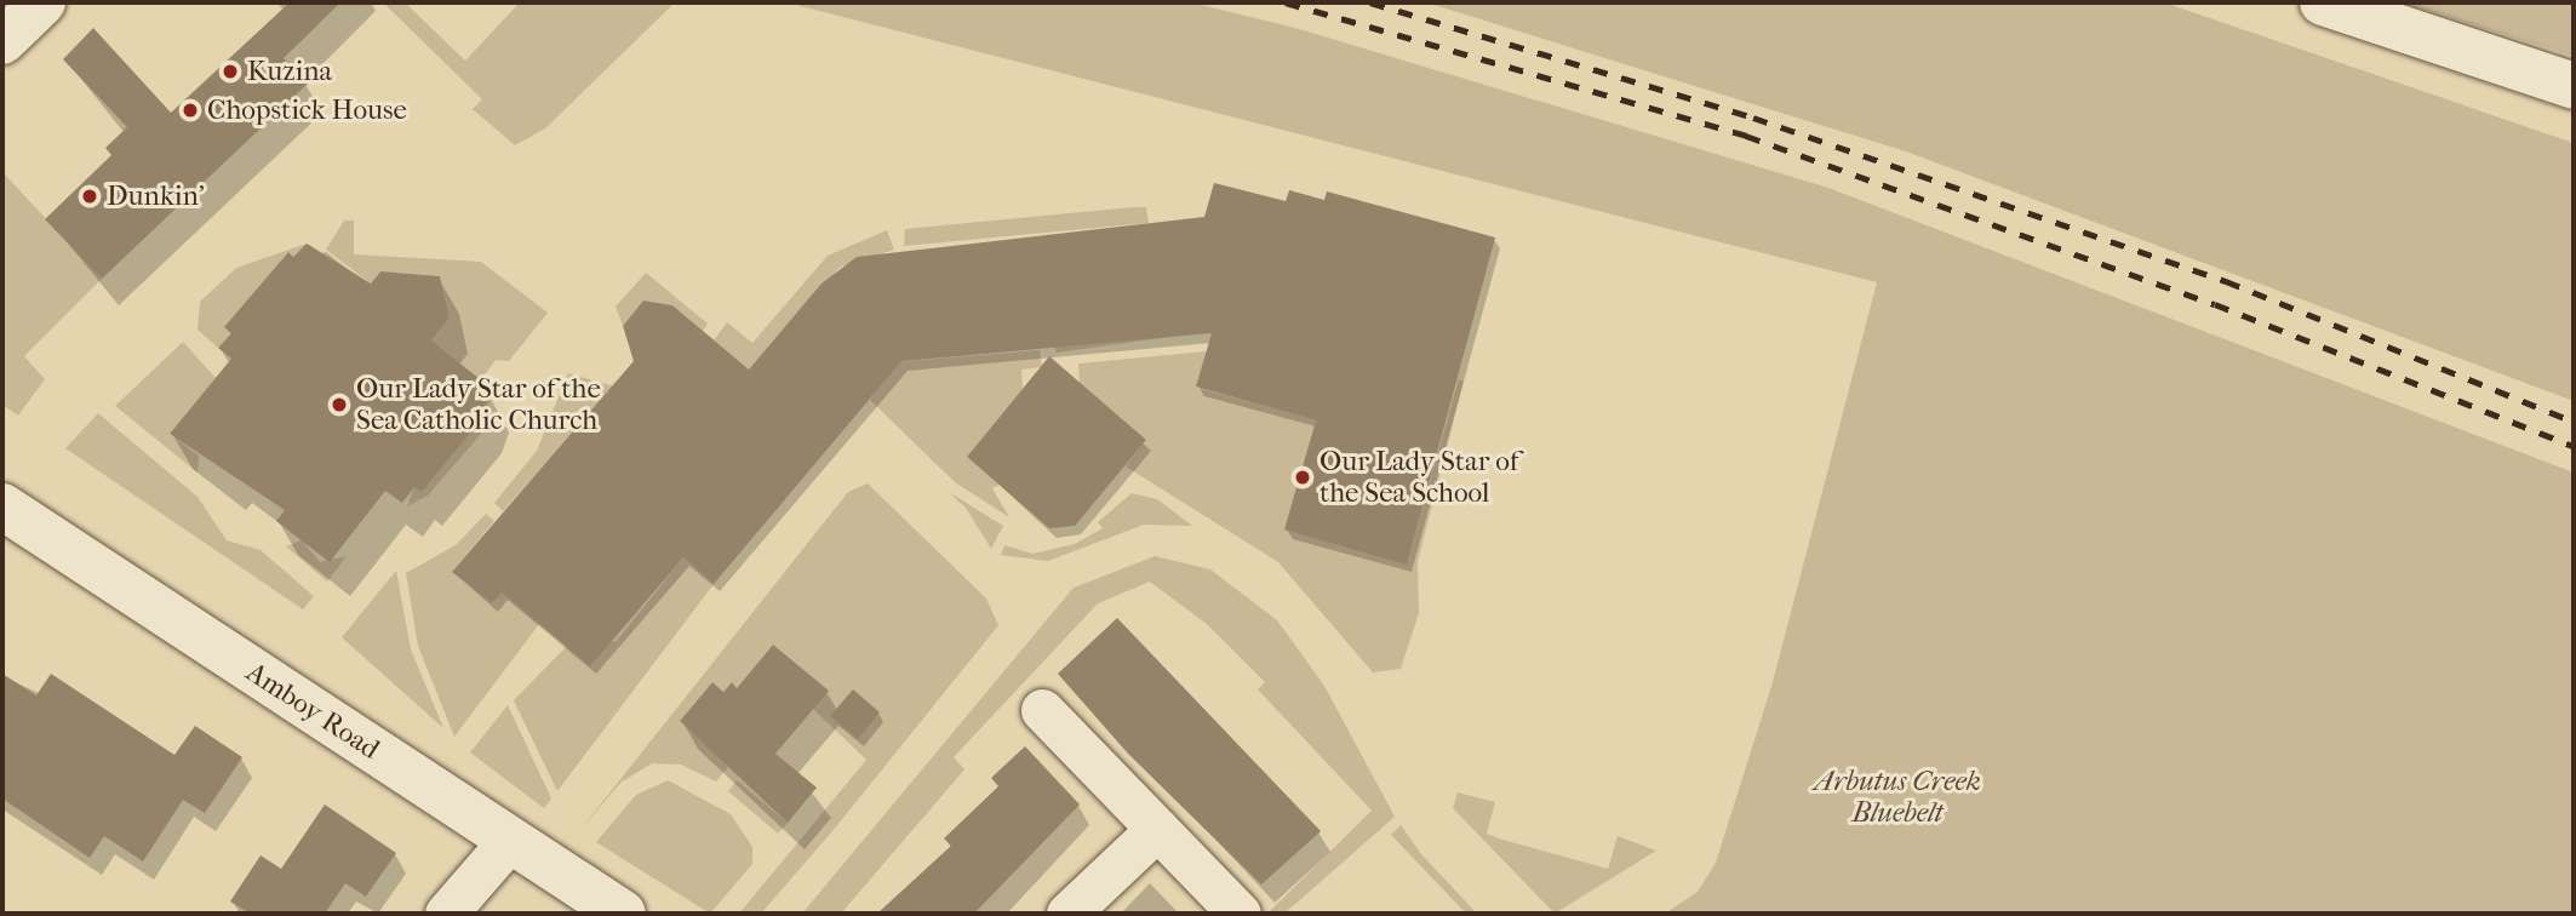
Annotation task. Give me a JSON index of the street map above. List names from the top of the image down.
{
  "streets": {
    "main road": ["Amboy Road"]
  },
  "parks": ["Arbutus Creek Bluebelt"],
  "places": [
    "Kuzina",
    "Chopstick House",
    "Dunkin'",
    "Our Lady Star of the Sea Catholic Church",
    "Our Lady Star of the Sea School"
  ]
}
